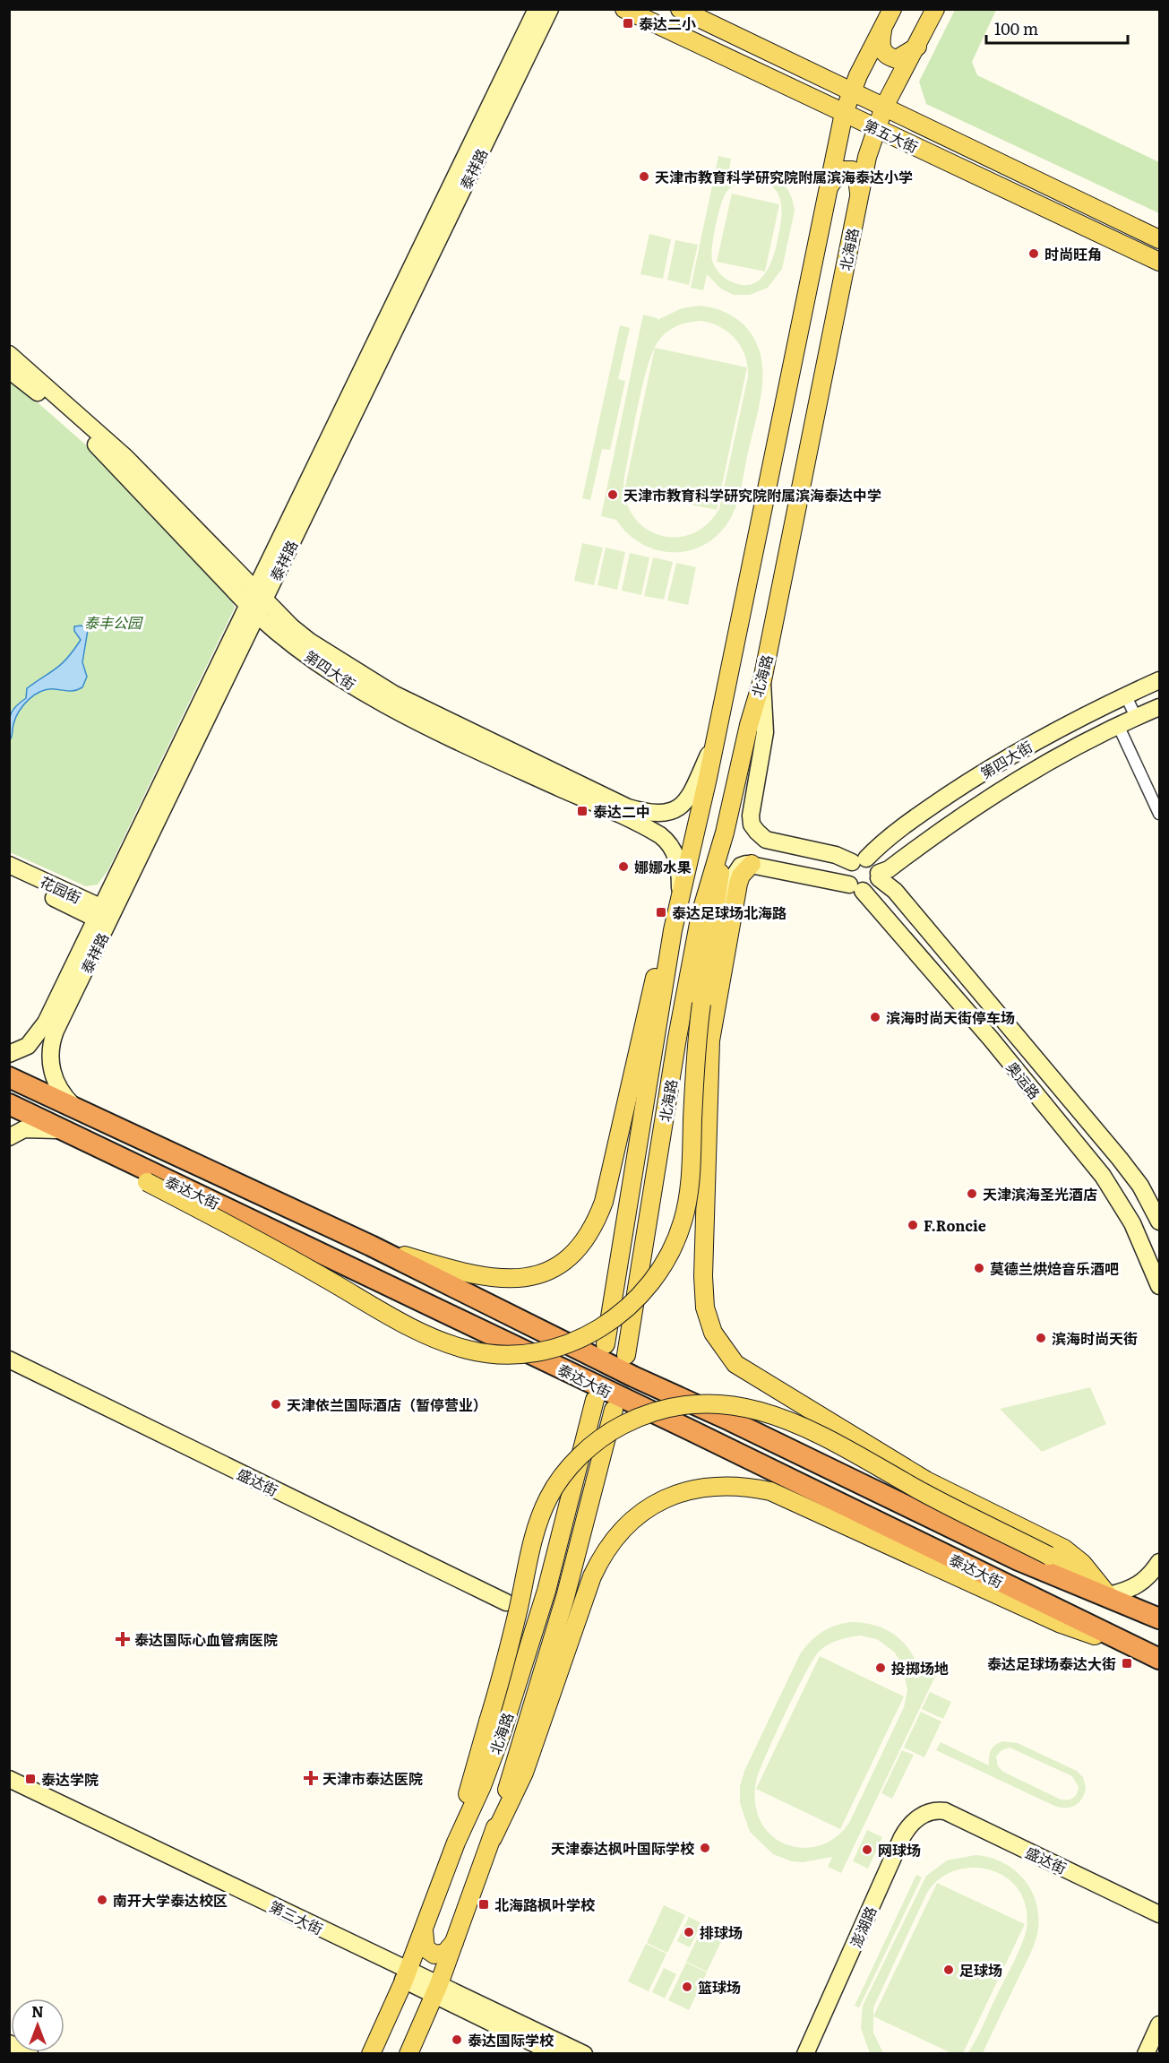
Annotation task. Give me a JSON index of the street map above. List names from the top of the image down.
{
  "streets": {
    "highway": ["泰达大街"],
    "main road": ["第五大街", "北海路"],
    "street": [
      "泰祥路",
      "第四大街",
      "花园街",
      "奥运路",
      "盛达街",
      "第三大街",
      "澎湖路"
    ]
  },
  "crossings": [
    ["第五大街", "北海路"],
    ["泰祥路", "第四大街"],
    ["泰祥路", "花园街"],
    ["泰祥路", "泰达大街"],
    ["北海路", "第四大街"],
    ["北海路", "第三大街"],
    ["第四大街", "奥运路"],
    ["盛达街", "澎湖路"]
  ],
  "parks": ["泰丰公园"],
  "places": {
    "transit": [
      "泰达二小",
      "泰达二中",
      "泰达足球场北海路",
      "泰达足球场泰达大街",
      "泰达学院",
      "北海路枫叶学校"
    ],
    "other": [
      "天津市教育科学研究院附属滨海泰达小学",
      "时尚旺角",
      "天津市教育科学研究院附属滨海泰达中学",
      "娜娜水果",
      "滨海时尚天街停车场",
      "天津滨海圣光酒店",
      "F.Roncie",
      "莫德兰烘焙音乐酒吧",
      "滨海时尚天街",
      "天津依兰国际酒店（暂停营业）",
      "投掷场地",
      "天津泰达枫叶国际学校",
      "网球场",
      "南开大学泰达校区",
      "排球场",
      "足球场",
      "篮球场",
      "泰达国际学校"
    ],
    "health": ["泰达国际心血管病医院", "天津市泰达医院"]
  },
  "scale_bar": "100 m",
  "north": "top"
}
